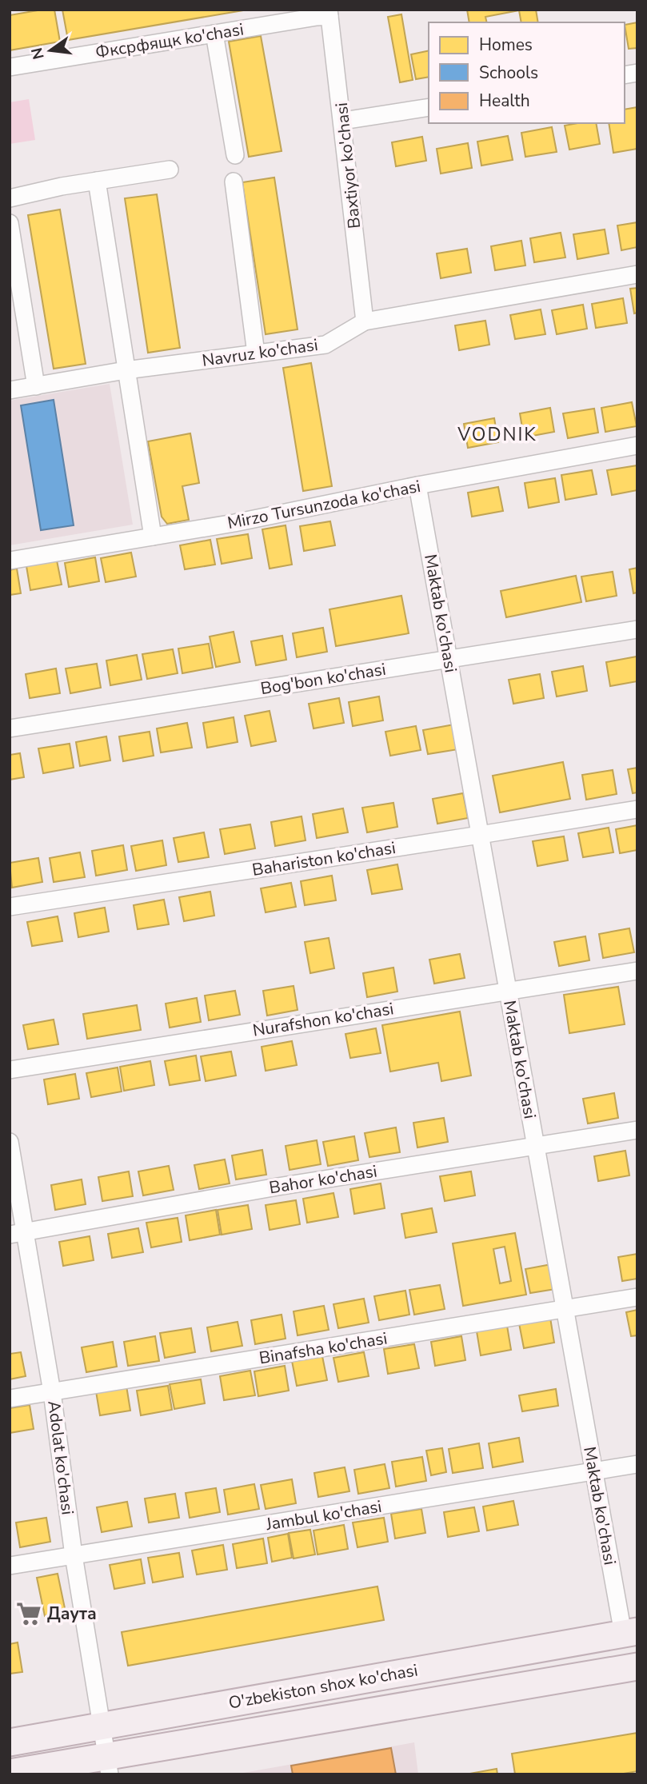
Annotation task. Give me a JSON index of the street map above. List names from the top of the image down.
{
  "streets": {
    "main road": ["O'zbekiston shox ko'chasi"],
    "street": [
      "Фксрфящк ko'chasi",
      "Baxtiyor ko'chasi",
      "Navruz ko'chasi",
      "Mirzo Tursunzoda ko'chasi",
      "Maktab ko'chasi",
      "Bog'bon ko'chasi",
      "Bahariston ko'chasi",
      "Nurafshon ko'chasi",
      "Bahor ko'chasi",
      "Binafsha ko'chasi",
      "Adolat ko'chasi",
      "Jambul ko'chasi"
    ]
  },
  "crossings": [
    ["Фксрфящк ko'chasi", "Baxtiyor ko'chasi"],
    ["Baxtiyor ko'chasi", "Navruz ko'chasi"],
    ["Mirzo Tursunzoda ko'chasi", "Maktab ko'chasi"],
    ["Maktab ko'chasi", "Bog'bon ko'chasi"],
    ["Maktab ko'chasi", "Bahariston ko'chasi"],
    ["Maktab ko'chasi", "Nurafshon ko'chasi"],
    ["Maktab ko'chasi", "Bahor ko'chasi"],
    ["Maktab ko'chasi", "Binafsha ko'chasi"],
    ["Maktab ko'chasi", "Jambul ko'chasi"],
    ["Maktab ko'chasi", "O'zbekiston shox ko'chasi"],
    ["Bahor ko'chasi", "Adolat ko'chasi"],
    ["Binafsha ko'chasi", "Adolat ko'chasi"],
    ["Adolat ko'chasi", "Jambul ko'chasi"],
    ["Adolat ko'chasi", "O'zbekiston shox ko'chasi"]
  ],
  "districts": ["VODNIK"],
  "places": {
    "supermarket": ["Даута"]
  },
  "legend": ["Homes", "Schools", "Health"],
  "north": "left"
}
